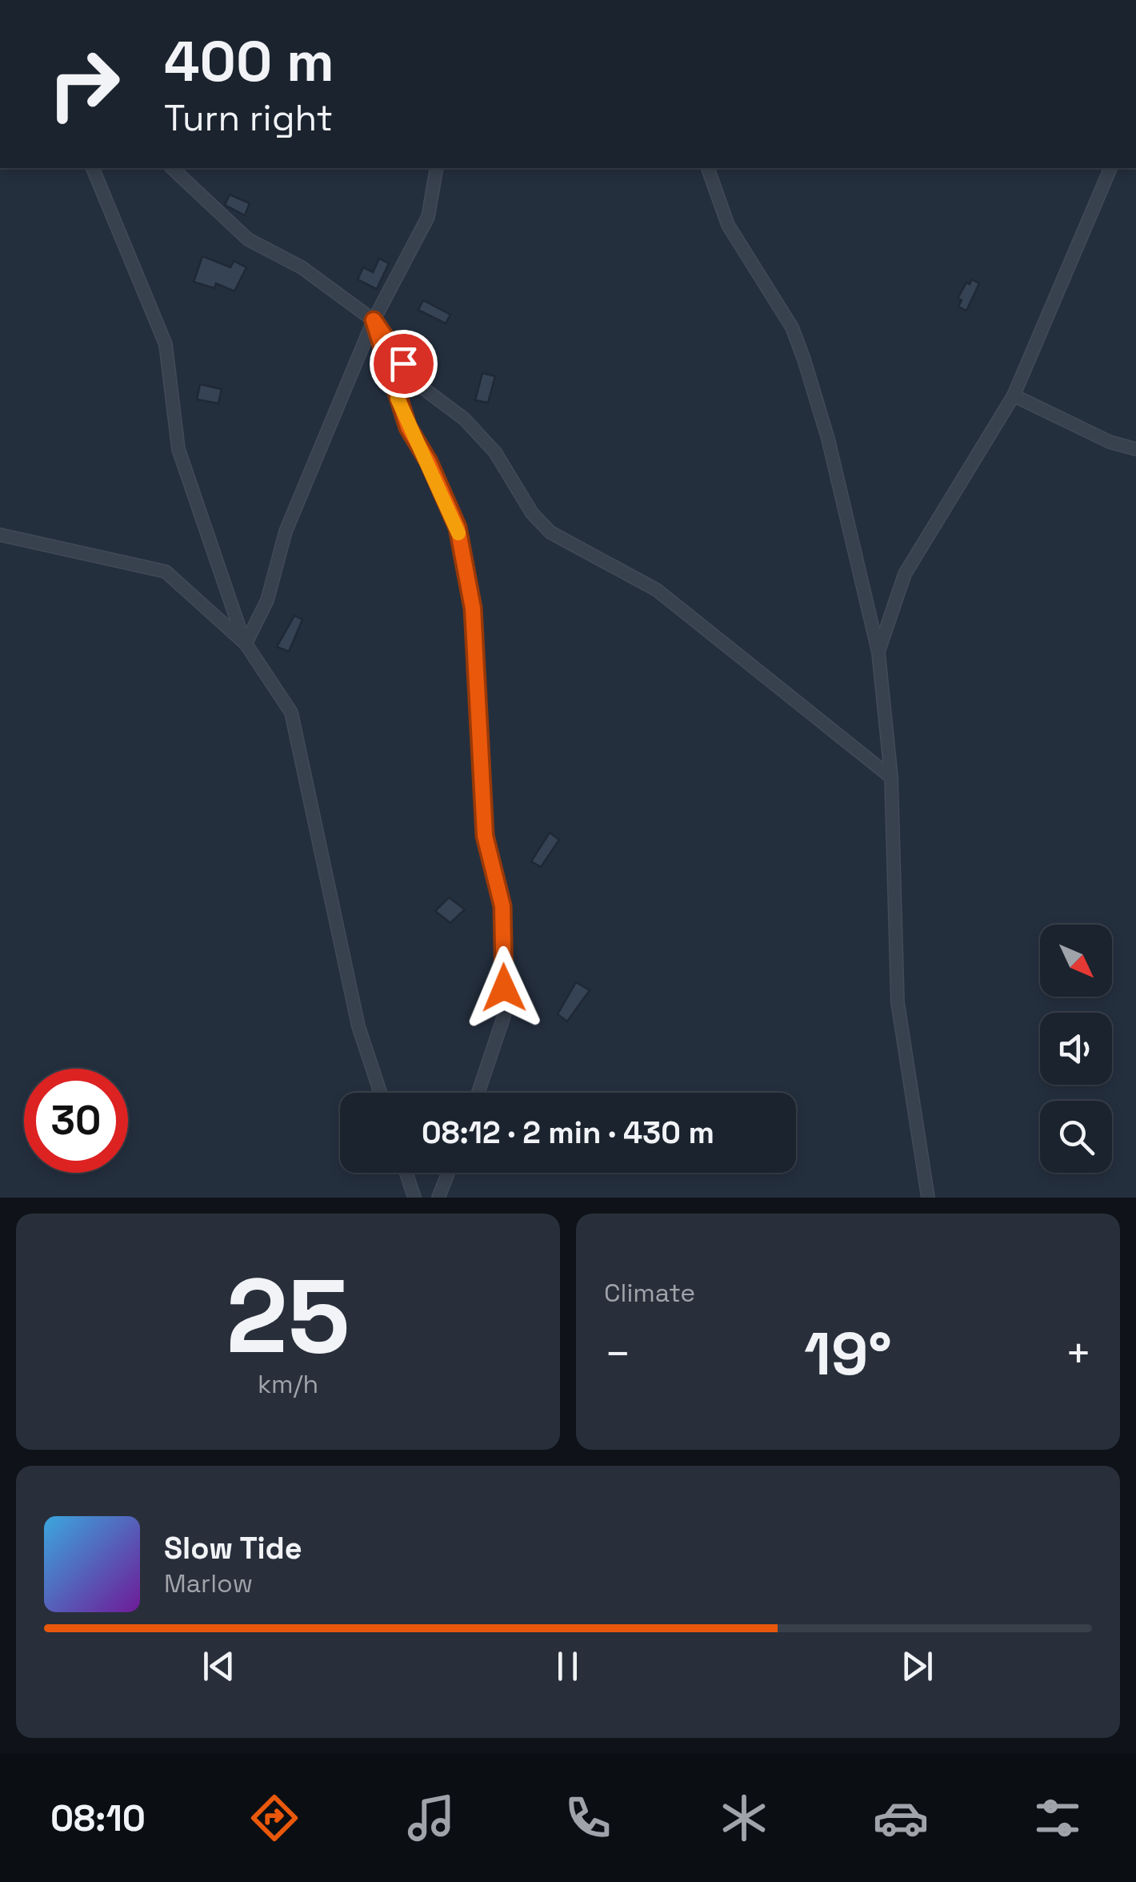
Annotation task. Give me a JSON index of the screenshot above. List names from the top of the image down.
{
  "north": "bottom right",
  "page": {
    "turn": ["400 m", "Turn right"],
    "limit": "30",
    "trip": "08:12 · 2 min · 430 m",
    "tile": [
      ["25", "km/h"],
      "Climate"
    ],
    "heat": ["−", "19°", "+"],
    "song": ["Slow Tide", "Marlow"],
    "tabs": "08:10"
  }
}
